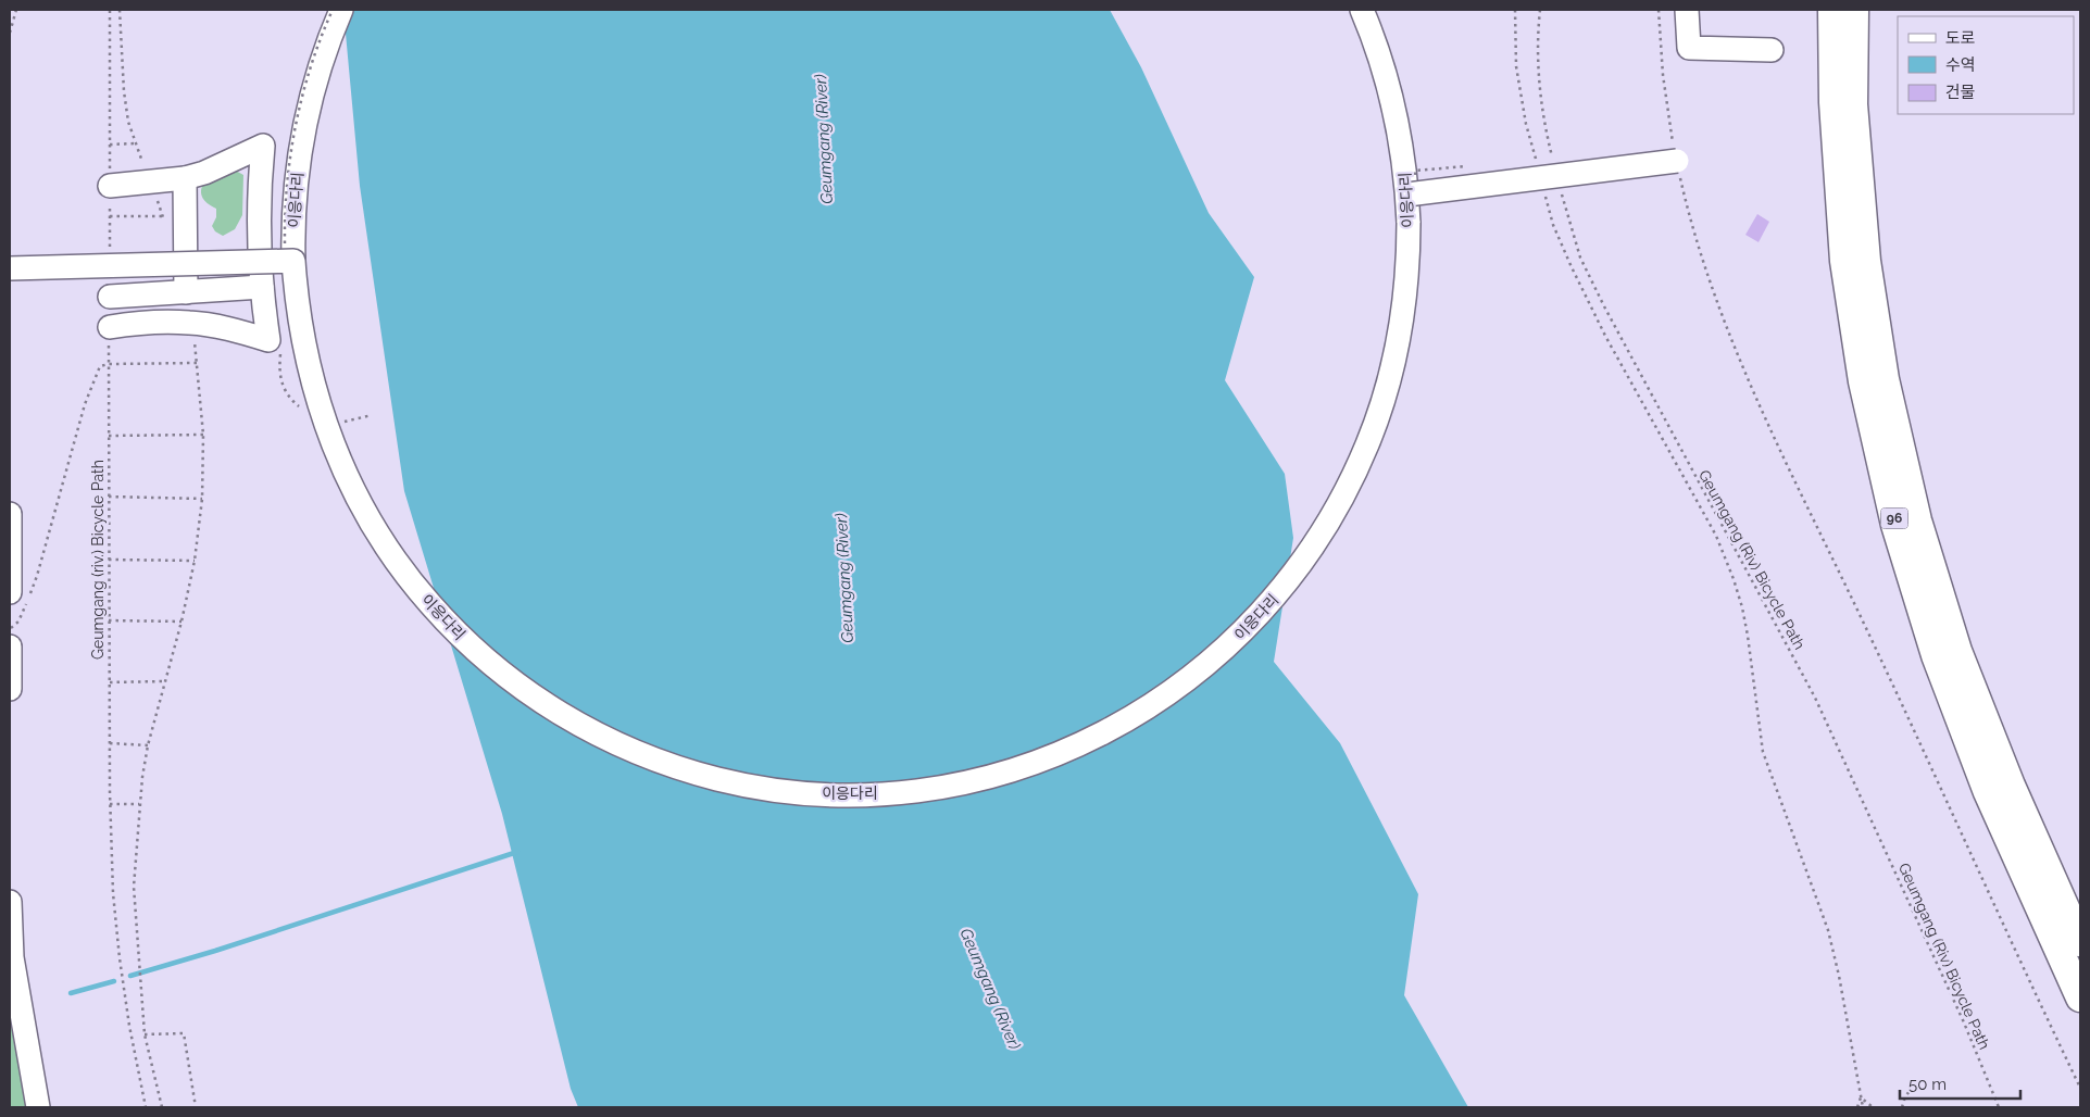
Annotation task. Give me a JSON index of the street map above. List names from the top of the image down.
{
  "streets": {
    "main road": ["96"],
    "street": ["이응다리"],
    "path": ["Geumgang (riv.) Bicycle Path", "Geumgang (Riv) Bicycle Path"]
  },
  "water": ["Geumgang (River)"],
  "legend": ["도로", "수역", "건물"],
  "scale_bar": "50 m"
}
